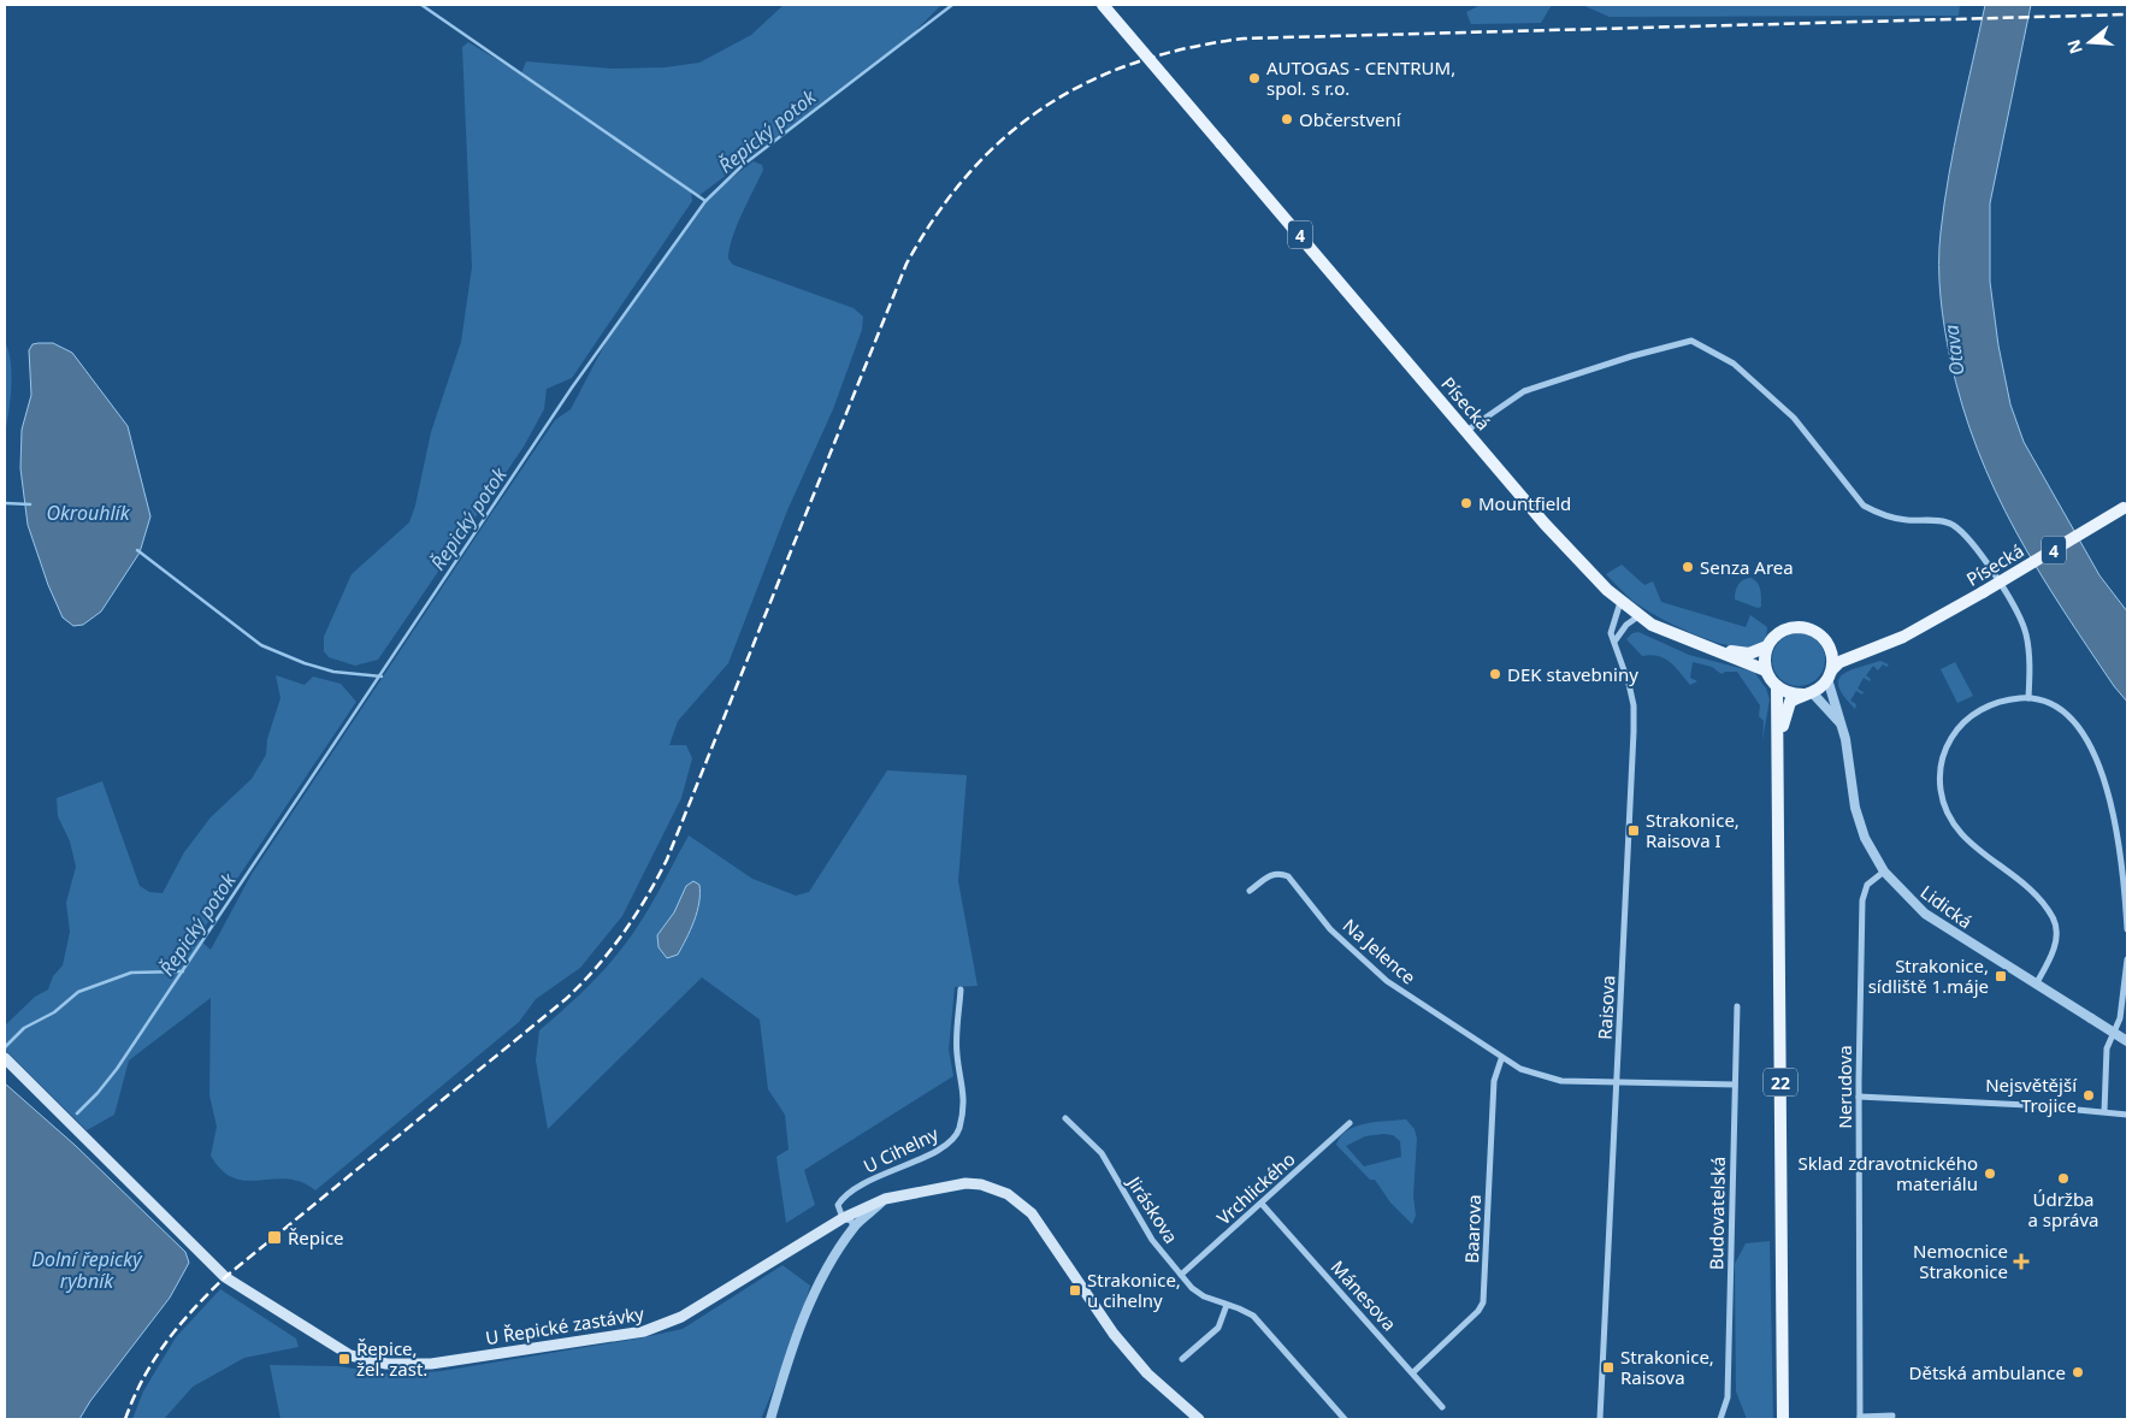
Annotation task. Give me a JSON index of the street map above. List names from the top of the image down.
{
  "streets": {
    "main road": [
      "4",
      "Písecká",
      "22",
      "U Řepické zastávky"
    ],
    "street": [
      "Lidická",
      "Na Jelence",
      "Raisova",
      "Nerudova",
      "U Cihelny",
      "Vrchlického",
      "Jiráskova",
      "Budovatelská",
      "Baarova",
      "Mánesova"
    ]
  },
  "crossings": [
    ["4", "Písecká"],
    ["4", "Lidická"],
    ["4", "22"],
    ["Písecká", "Lidická"],
    ["Písecká", "Raisova"],
    ["Písecká", "22"],
    ["Lidická", "22"],
    ["Lidická", "Nerudova"],
    ["Na Jelence", "Raisova"],
    ["Na Jelence", "Budovatelská"],
    ["Na Jelence", "Baarova"],
    ["U Cihelny", "U Řepické zastávky"],
    ["Vrchlického", "Jiráskova"],
    ["Vrchlického", "Mánesova"],
    ["Baarova", "Mánesova"]
  ],
  "water": [
    "Řepický potok",
    "Otava",
    "Okrouhlík",
    "Dolní řepický rybník"
  ],
  "places": {
    "other": [
      "AUTOGAS - CENTRUM, spol. s r.o.",
      "Občerstvení",
      "Mountfield",
      "Senza Area",
      "DEK stavebniny",
      "Nejsvětější Trojice",
      "Sklad zdravotnického materiálu",
      "Údržba a správa",
      "Dětská ambulance"
    ],
    "transit": [
      "Strakonice, Raisova I",
      "Strakonice, sídliště 1.máje",
      "Řepice",
      "Strakonice, u cihelny",
      "Řepice, žel. zast.",
      "Strakonice, Raisova"
    ],
    "health": ["Nemocnice Strakonice"]
  },
  "north": "left"
}
